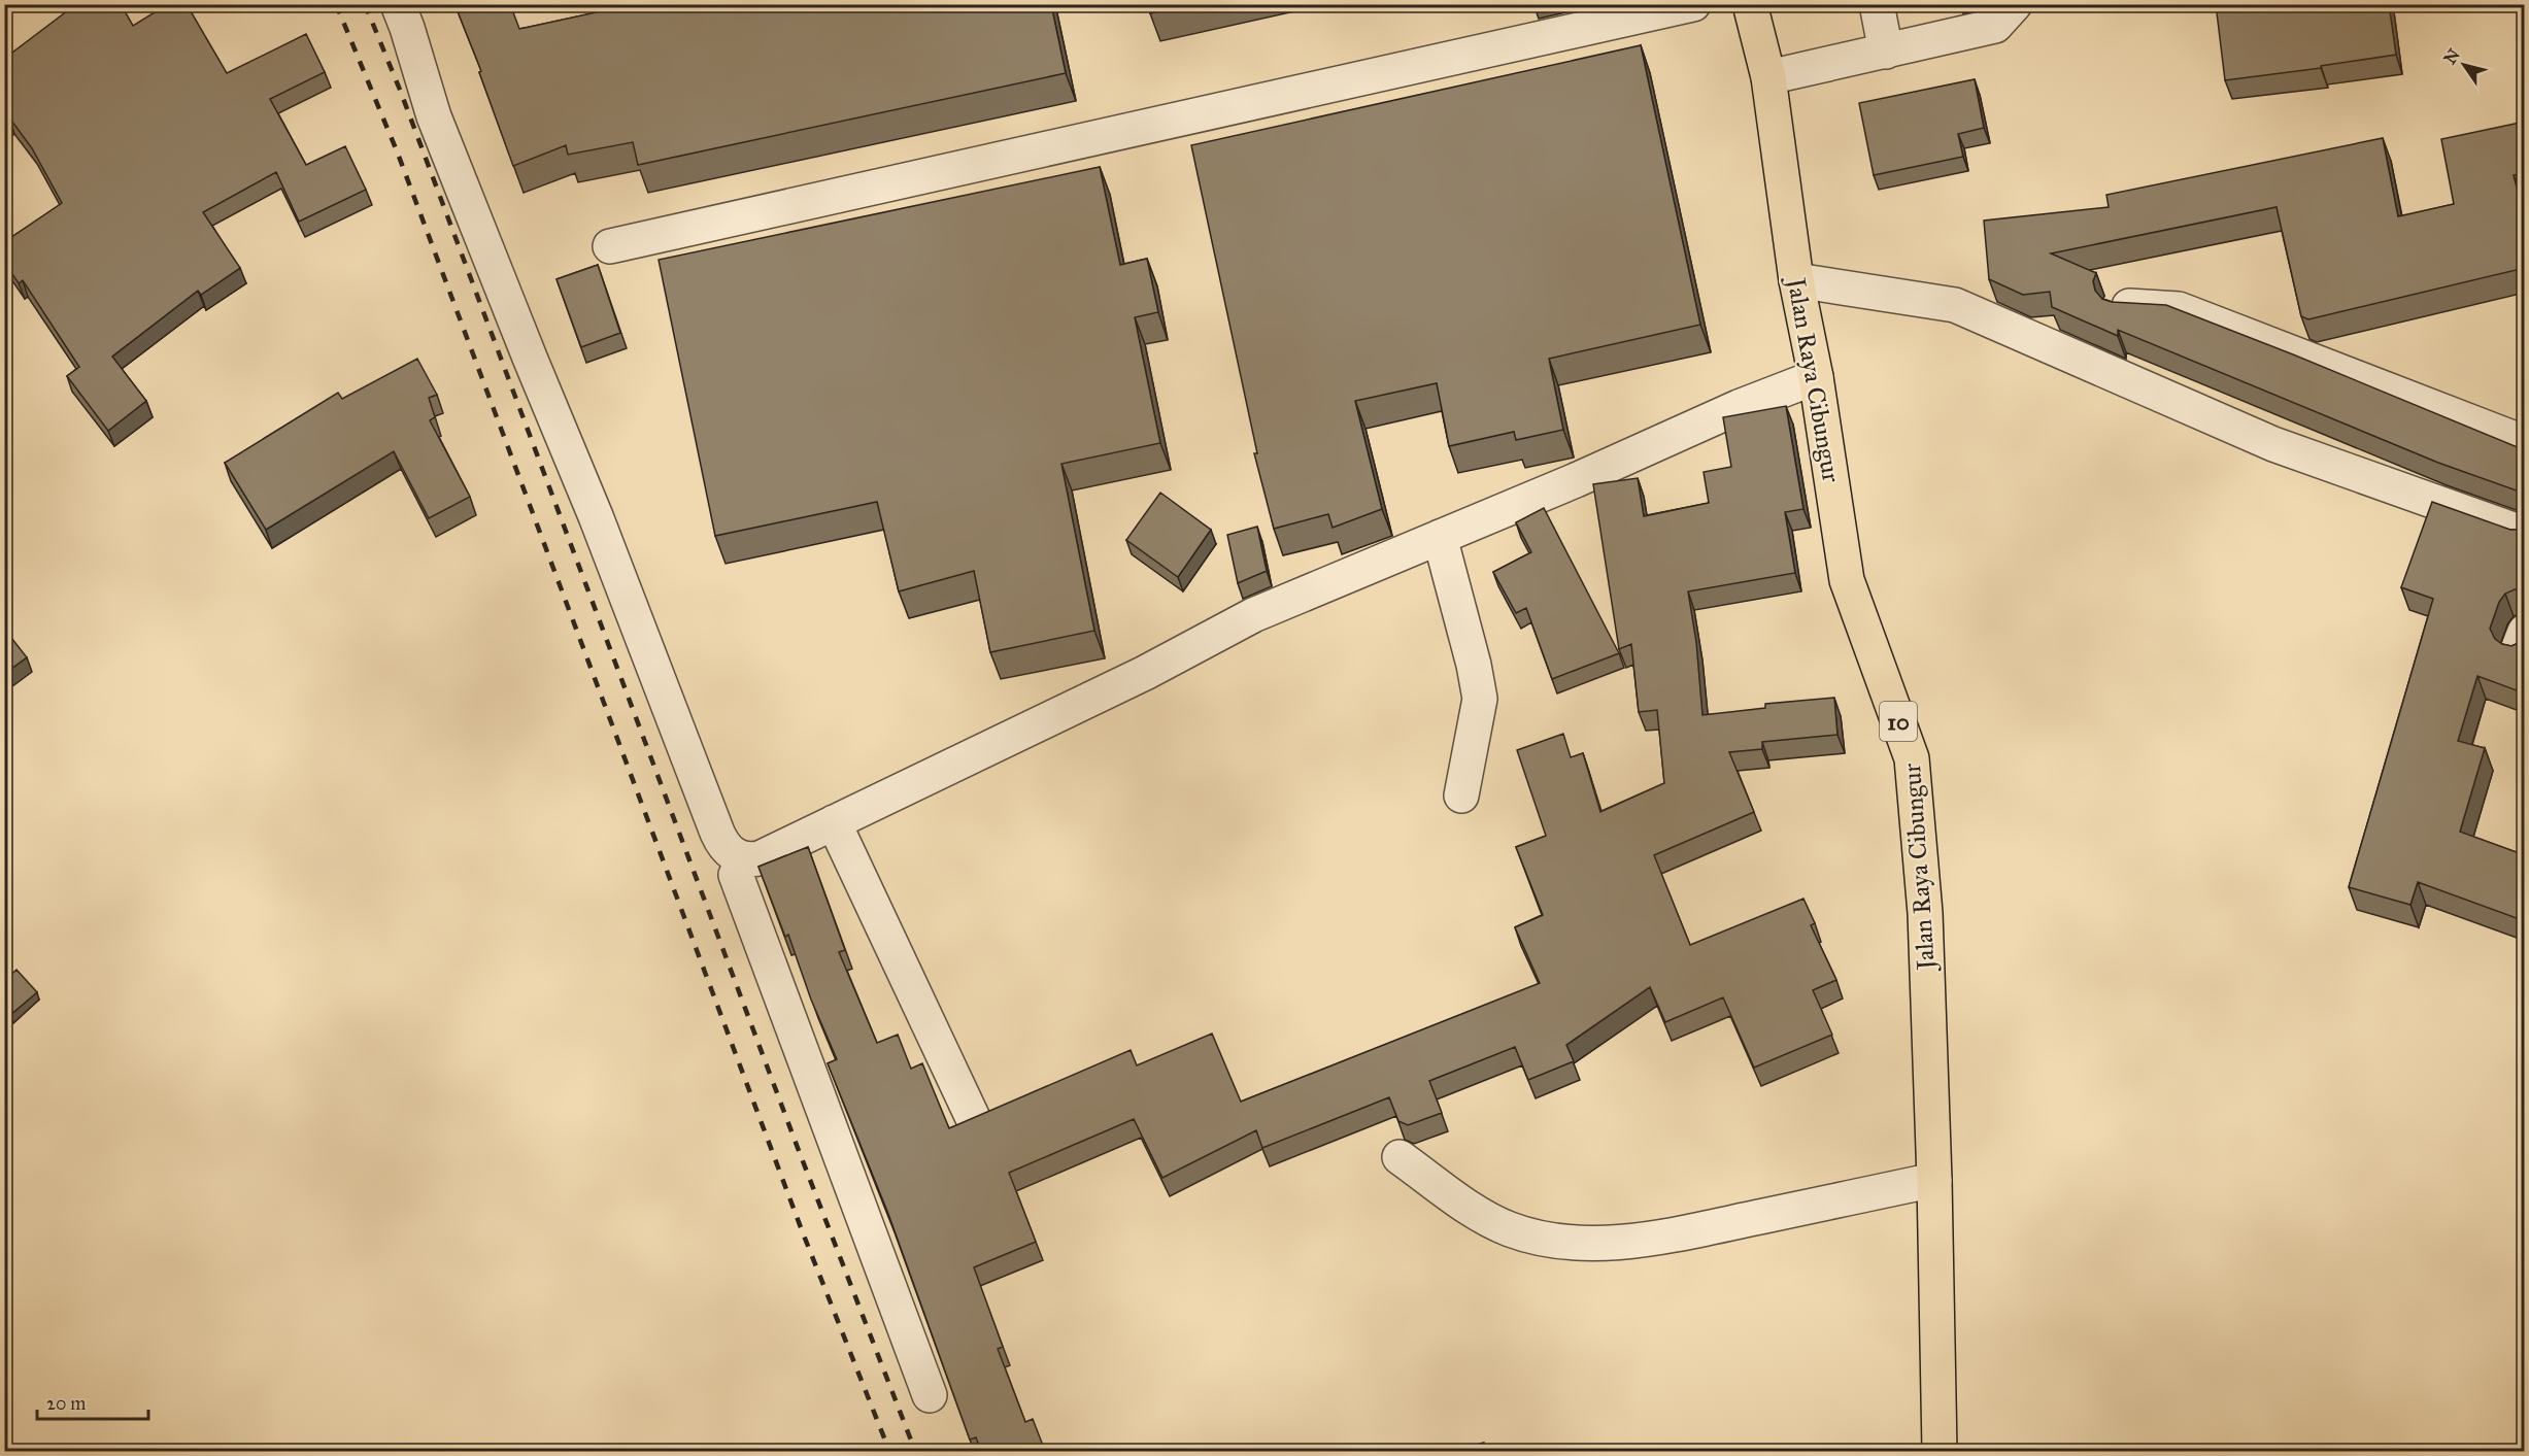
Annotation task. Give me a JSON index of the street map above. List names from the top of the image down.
{
  "streets": {
    "highway": ["Jalan Raya Cibungur", "10"]
  },
  "scale_bar": "20 m",
  "north": "top left"
}
